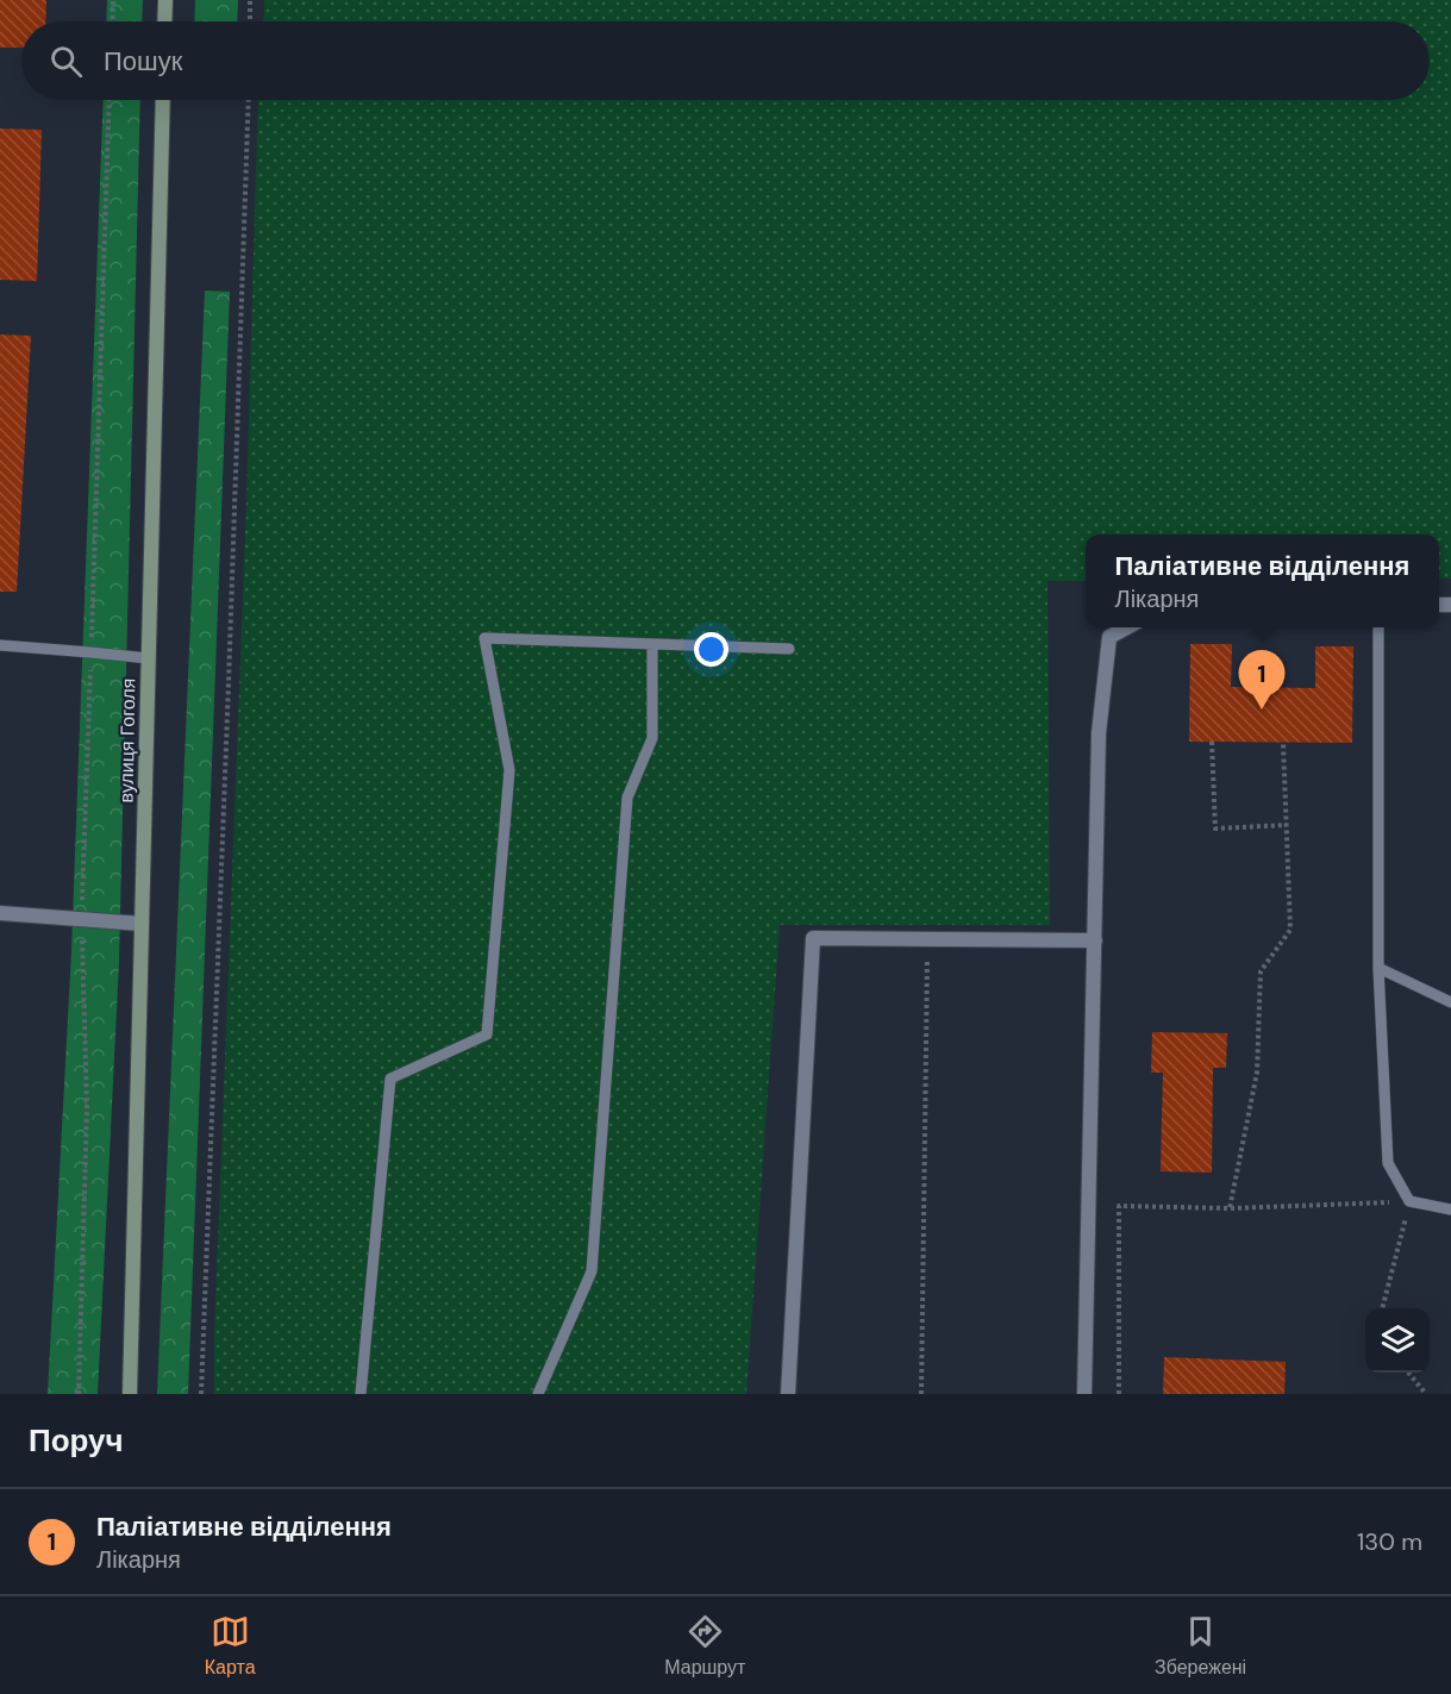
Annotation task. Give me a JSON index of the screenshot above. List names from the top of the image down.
{
  "streets": {
    "street": ["вулиця Гоголя"]
  },
  "page": {
    "search": "Пошук",
    "popup": ["Паліативне відділення", "Лікарня"],
    "pins": "1",
    "heading": "Поруч",
    "list": [
      {
        "mark": "1",
        "name": "Паліативне відділення",
        "note": "Лікарня",
        "value": "130 m"
      }
    ],
    "nav": ["Карта", "Маршрут", "Збережені"]
  }
}
